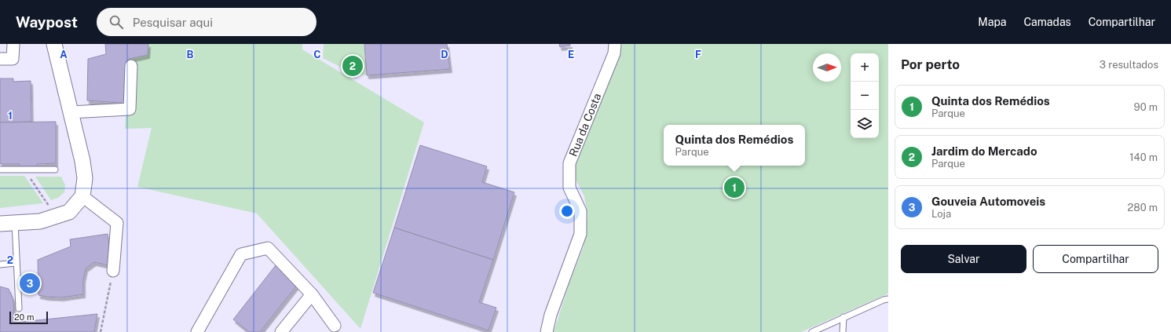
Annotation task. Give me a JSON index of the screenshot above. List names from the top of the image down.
{
  "streets": {
    "street": ["Rua da Costa"]
  },
  "scale_bar": "20 m",
  "north": "right",
  "page": {
    "header": "Waypost",
    "search": "Pesquisar aqui",
    "nav": ["Mapa", "Camadas", "Compartilhar"],
    "heading": ["Por perto", "3 resultados"],
    "map_buttons": ["+", "−"],
    "pins": ["2", "1", "3"],
    "list": [
      {
        "mark": "1",
        "name": "Quinta dos Remédios",
        "note": "Parque",
        "value": "90 m"
      },
      {
        "mark": "2",
        "name": "Jardim do Mercado",
        "note": "Parque",
        "value": "140 m"
      },
      {
        "mark": "3",
        "name": "Gouveia Automoveis",
        "note": "Loja",
        "value": "280 m"
      }
    ],
    "popup": ["Quinta dos Remédios", "Parque"],
    "buttons": ["Salvar", "Compartilhar"],
    "scale": "20 m"
  },
  "grid": {
    "columns": [
      "A",
      "B",
      "C",
      "D",
      "E",
      "F"
    ],
    "rows": ["1", "2"]
  }
}
